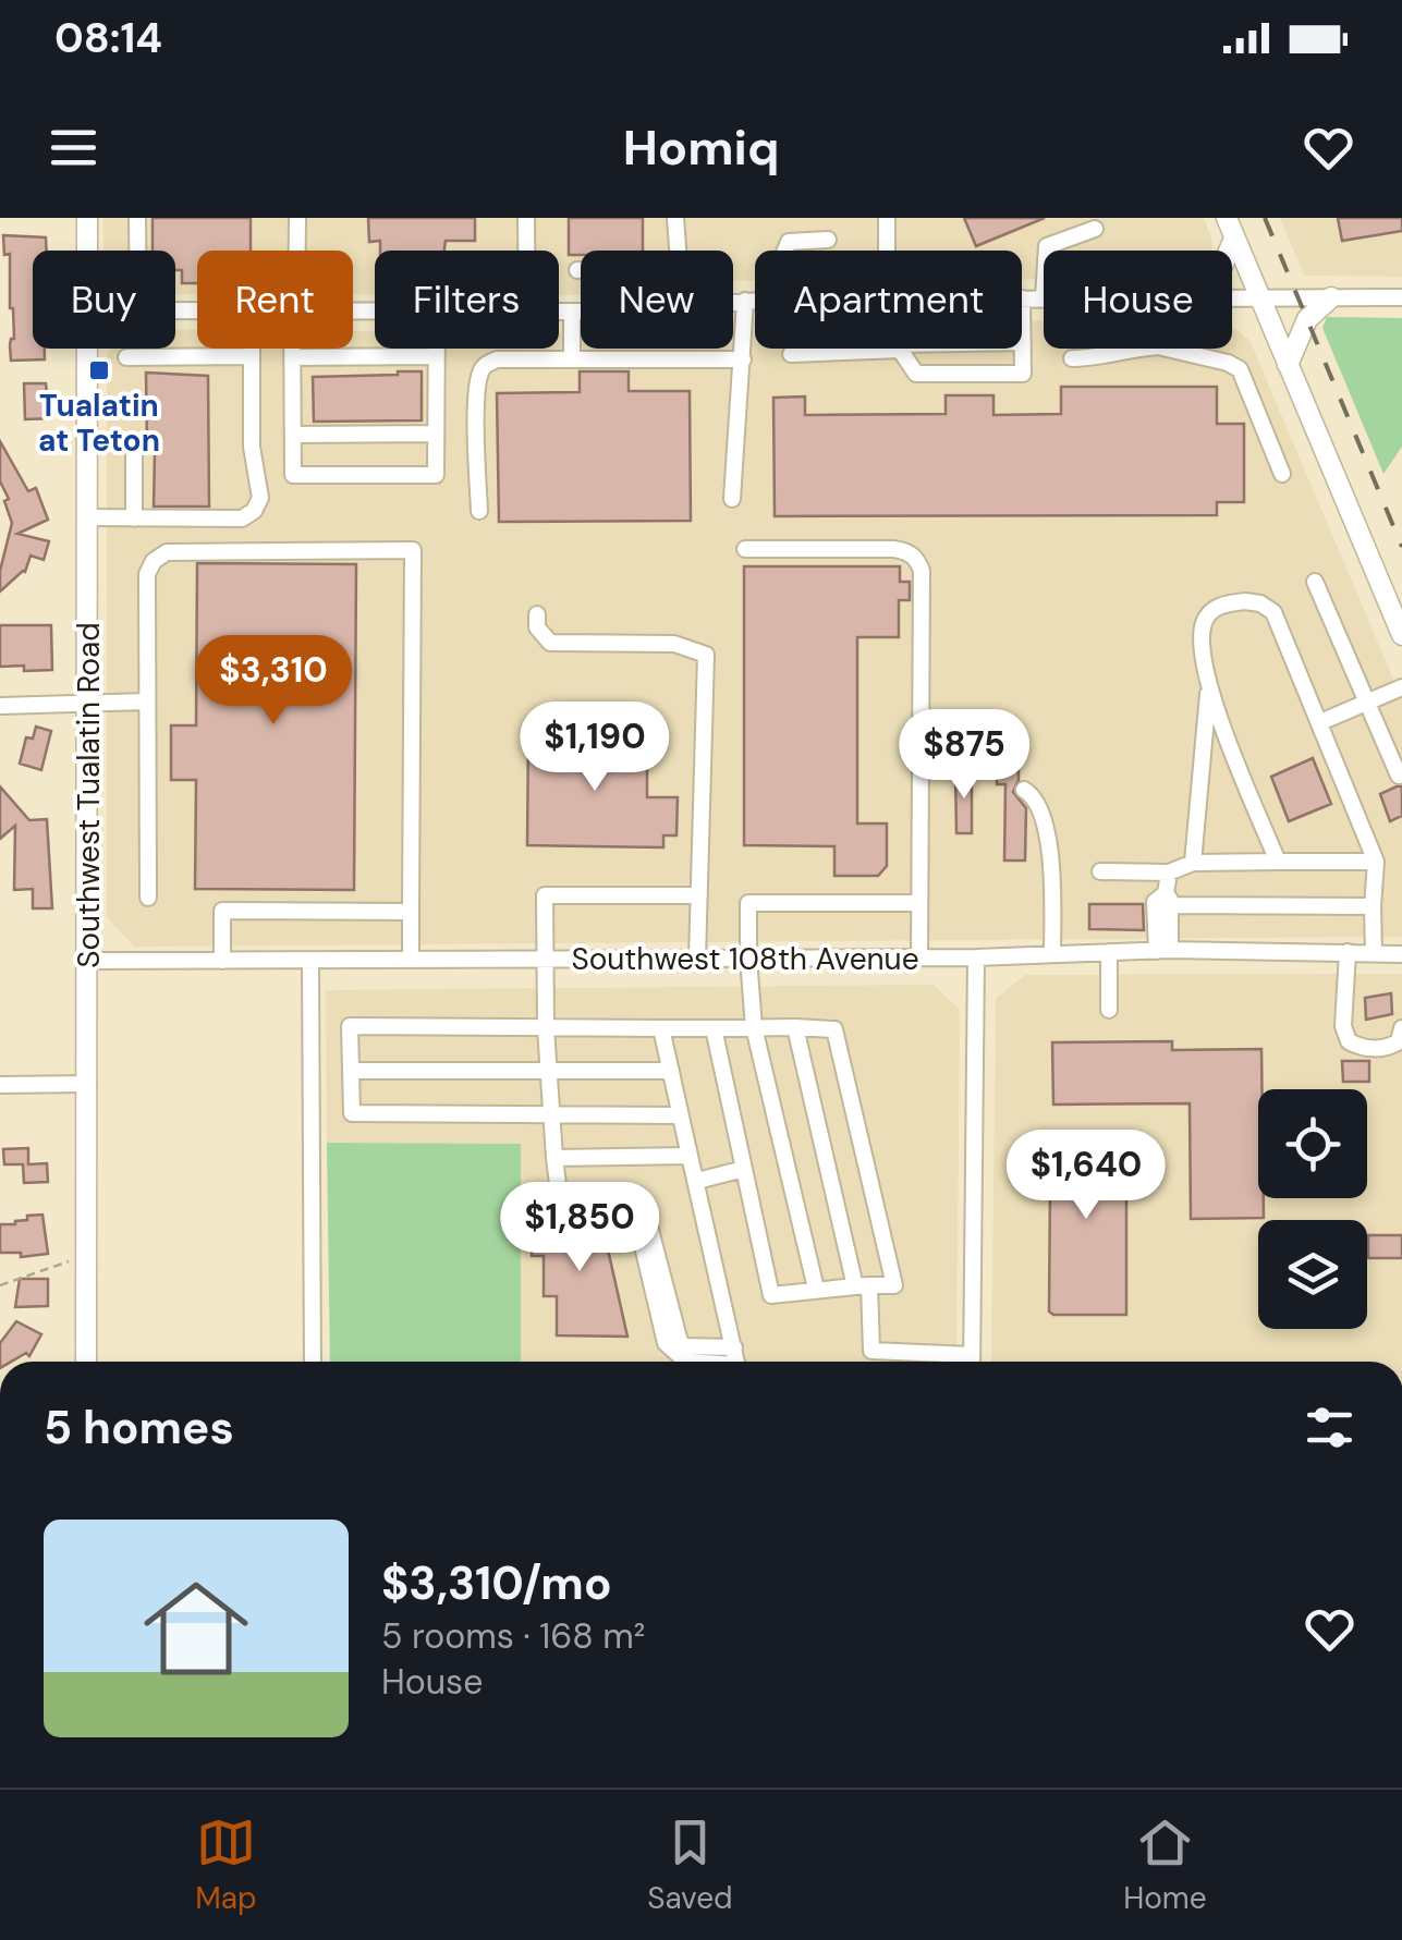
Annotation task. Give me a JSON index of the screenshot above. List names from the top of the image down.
{
  "streets": {
    "main road": ["Southwest Tualatin Road"],
    "street": ["Southwest 108th Avenue"]
  },
  "crossings": [
    ["Southwest Tualatin Road", "Southwest 108th Avenue"]
  ],
  "places": {
    "transit": ["Tualatin at Teton"]
  },
  "page": {
    "status": "08:14",
    "header": "Homiq",
    "chip": [
      "Buy",
      "Rent",
      "Filters",
      "New",
      "Apartment",
      "House"
    ],
    "price": [
      "$3,310",
      "$1,190",
      "$875",
      "$1,640",
      "$1,850"
    ],
    "heading": "5 homes",
    "list": [
      {
        "name": "$3,310/mo",
        "note": "5 rooms · 168 m² · House"
      }
    ],
    "tabs": ["Map", "Saved", "Home"]
  }
}
